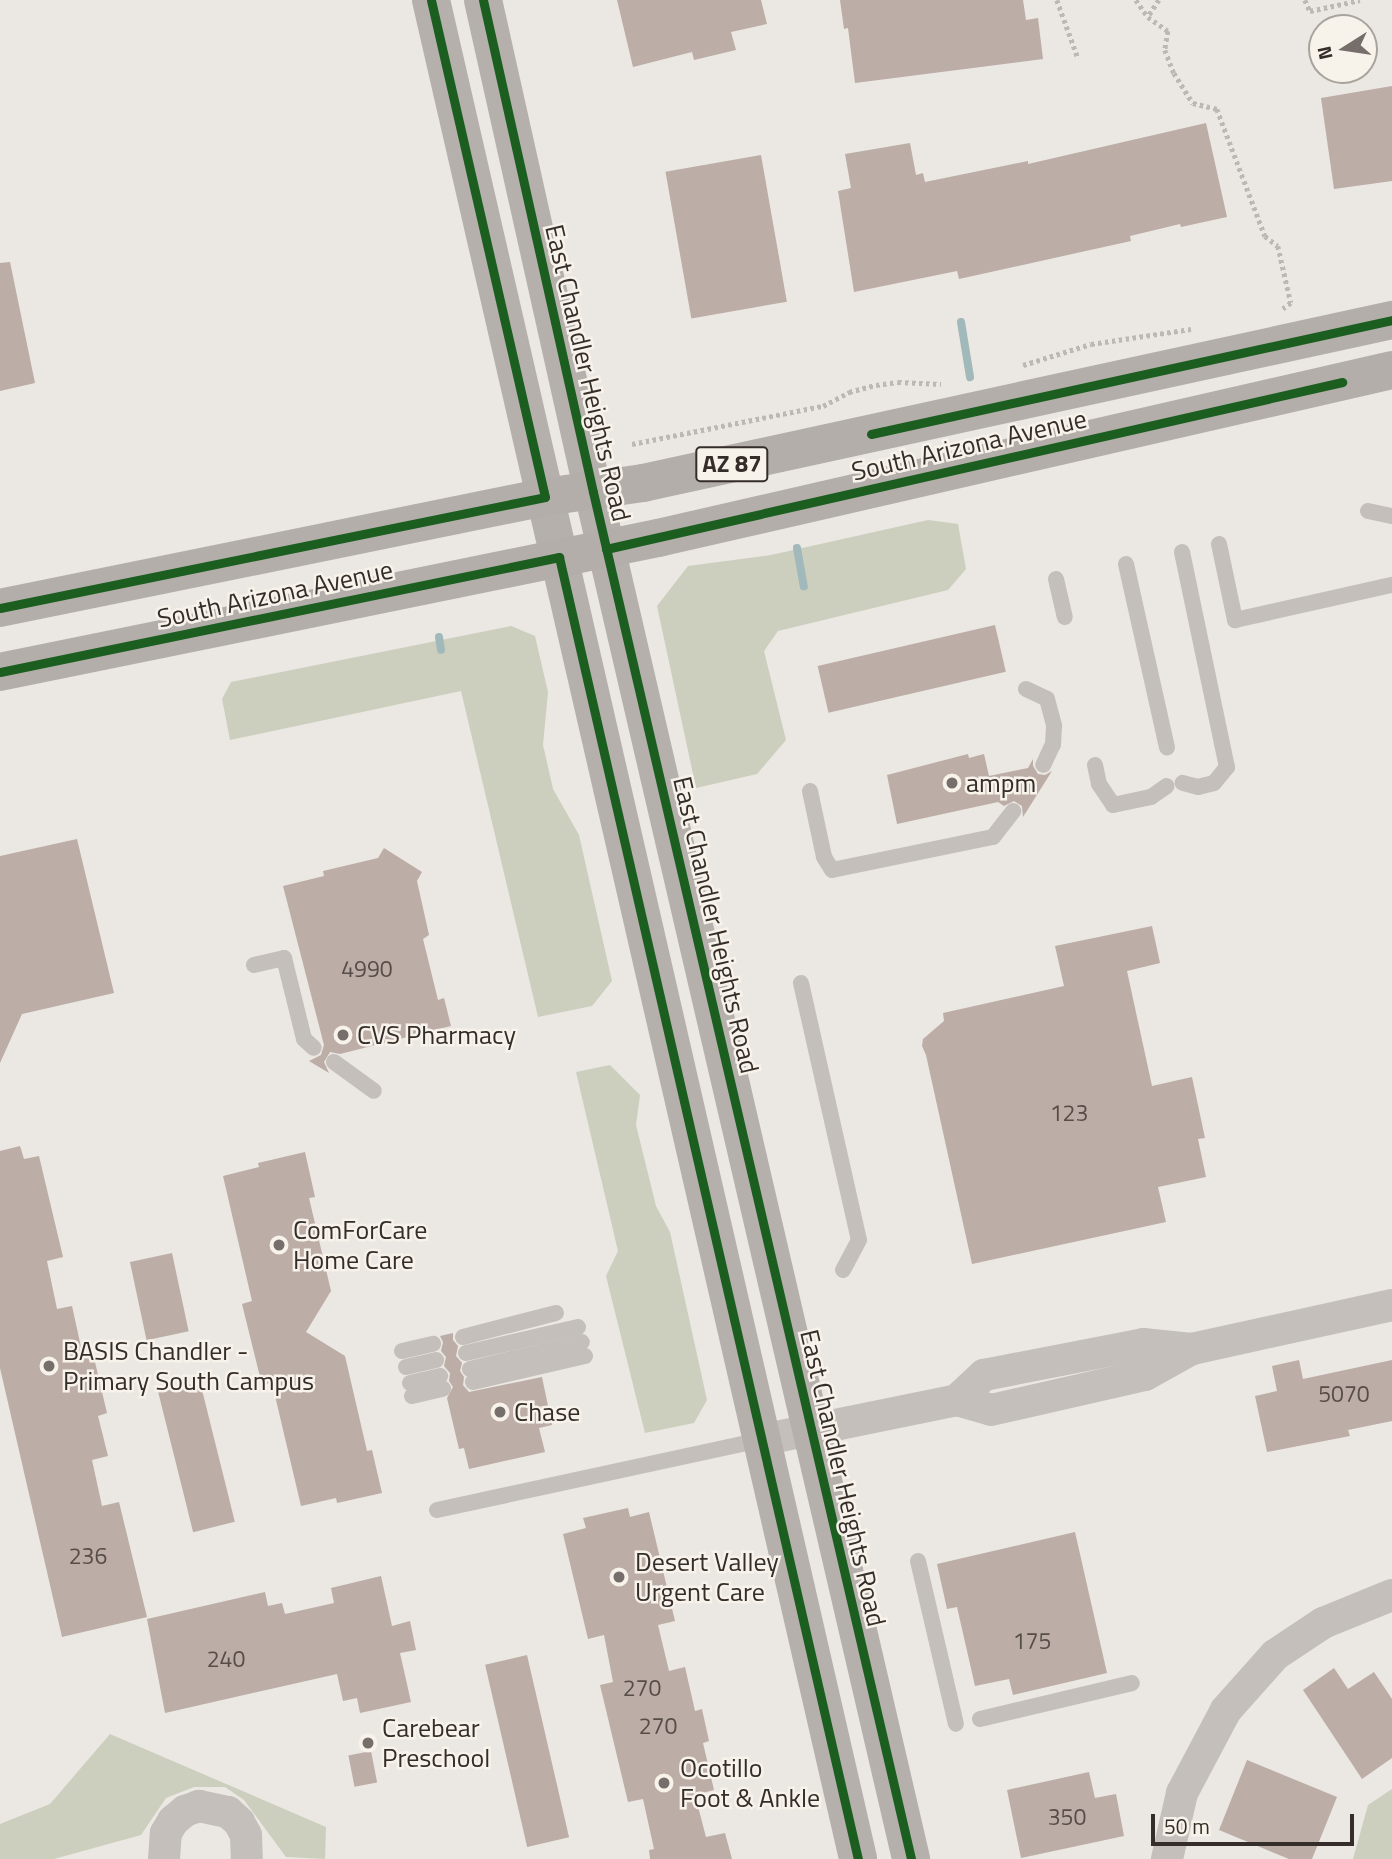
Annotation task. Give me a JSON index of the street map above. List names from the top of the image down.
{
  "streets": {
    "main road": ["East Chandler Heights Road", "South Arizona Avenue", "AZ 87"]
  },
  "crossings": [
    ["East Chandler Heights Road", "South Arizona Avenue"]
  ],
  "places": [
    "ampm",
    "CVS Pharmacy",
    "ComForCare Home Care",
    "BASIS Chandler - Primary South Campus",
    "Chase",
    "Desert Valley Urgent Care",
    "Carebear Preschool",
    "Ocotillo Foot & Ankle"
  ],
  "house_numbers": [
    "4990",
    "123",
    "5070",
    "236",
    "175",
    "240",
    "270",
    "270",
    "350"
  ],
  "scale_bar": "50 m",
  "north": "left"
}
